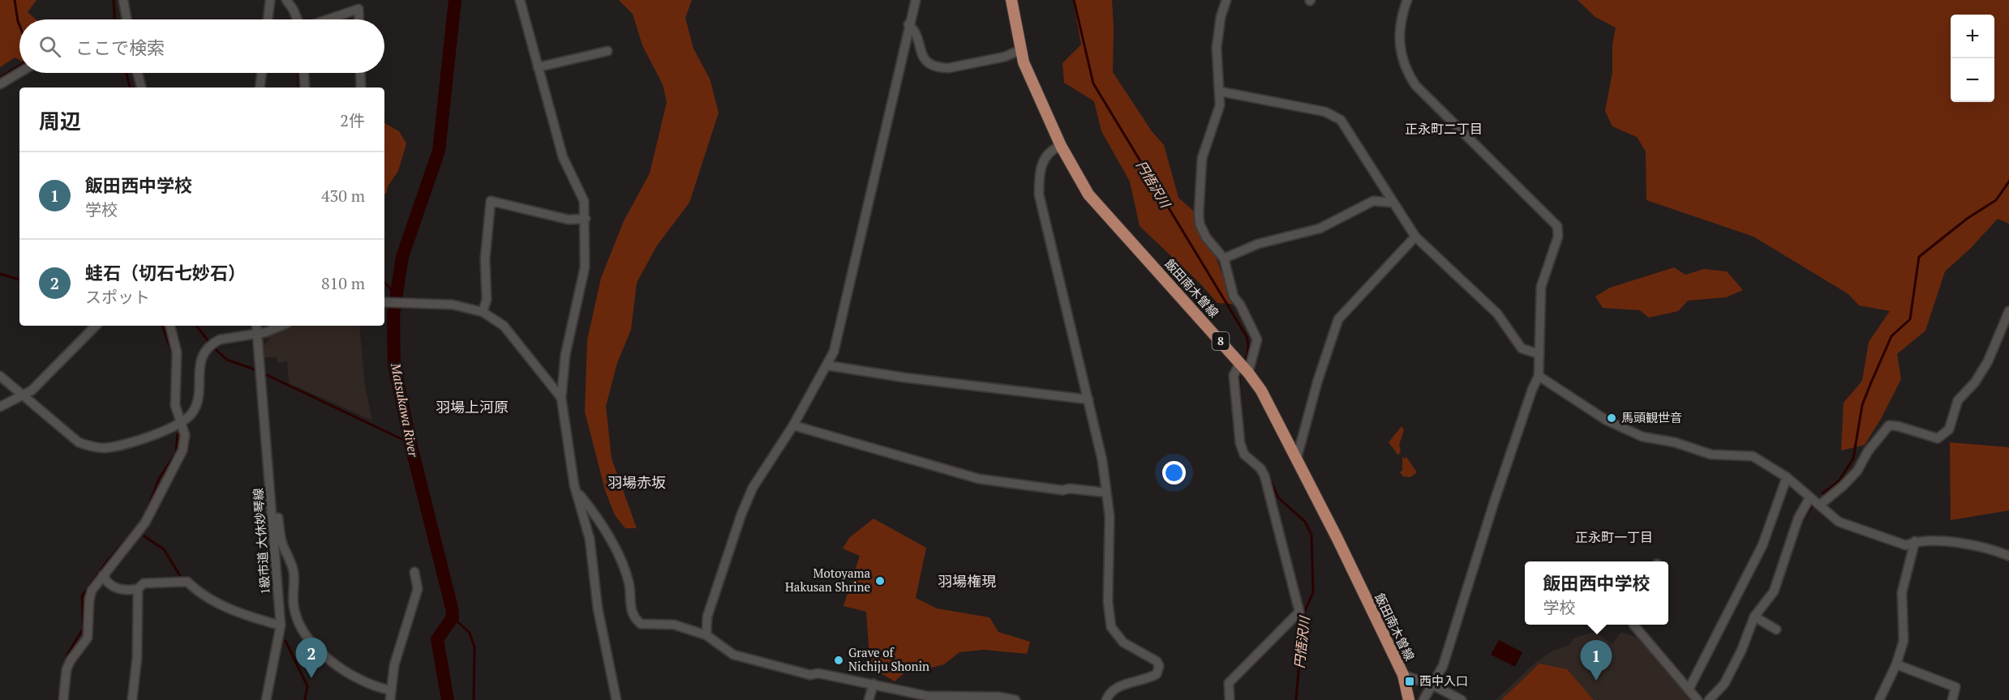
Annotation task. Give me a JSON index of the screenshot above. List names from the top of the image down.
{
  "streets": {
    "main road": ["飯田南木曽線", "8"],
    "street": ["1級市道 大休妙琴線"]
  },
  "districts": [
    "正永町二丁目",
    "羽場上河原",
    "羽場赤坂",
    "正永町一丁目",
    "羽場権現"
  ],
  "water": ["円悟沢川", "Matsukawa River"],
  "places": {
    "other": ["馬頭観世音", "Motoyama Hakusan Shrine", "Grave of Nichiju Shonin"],
    "transit": ["西中入口"]
  },
  "page": {
    "map_buttons": ["+", "−"],
    "search": "ここで検索",
    "heading": ["周辺", "2件"],
    "list": [
      {
        "mark": "1",
        "name": "飯田西中学校",
        "note": "学校",
        "value": "430 m"
      },
      {
        "mark": "2",
        "name": "蛙石（切石七妙石）",
        "note": "スポット",
        "value": "810 m"
      }
    ],
    "popup": ["飯田西中学校", "学校"],
    "pins": ["2", "1"]
  }
}
